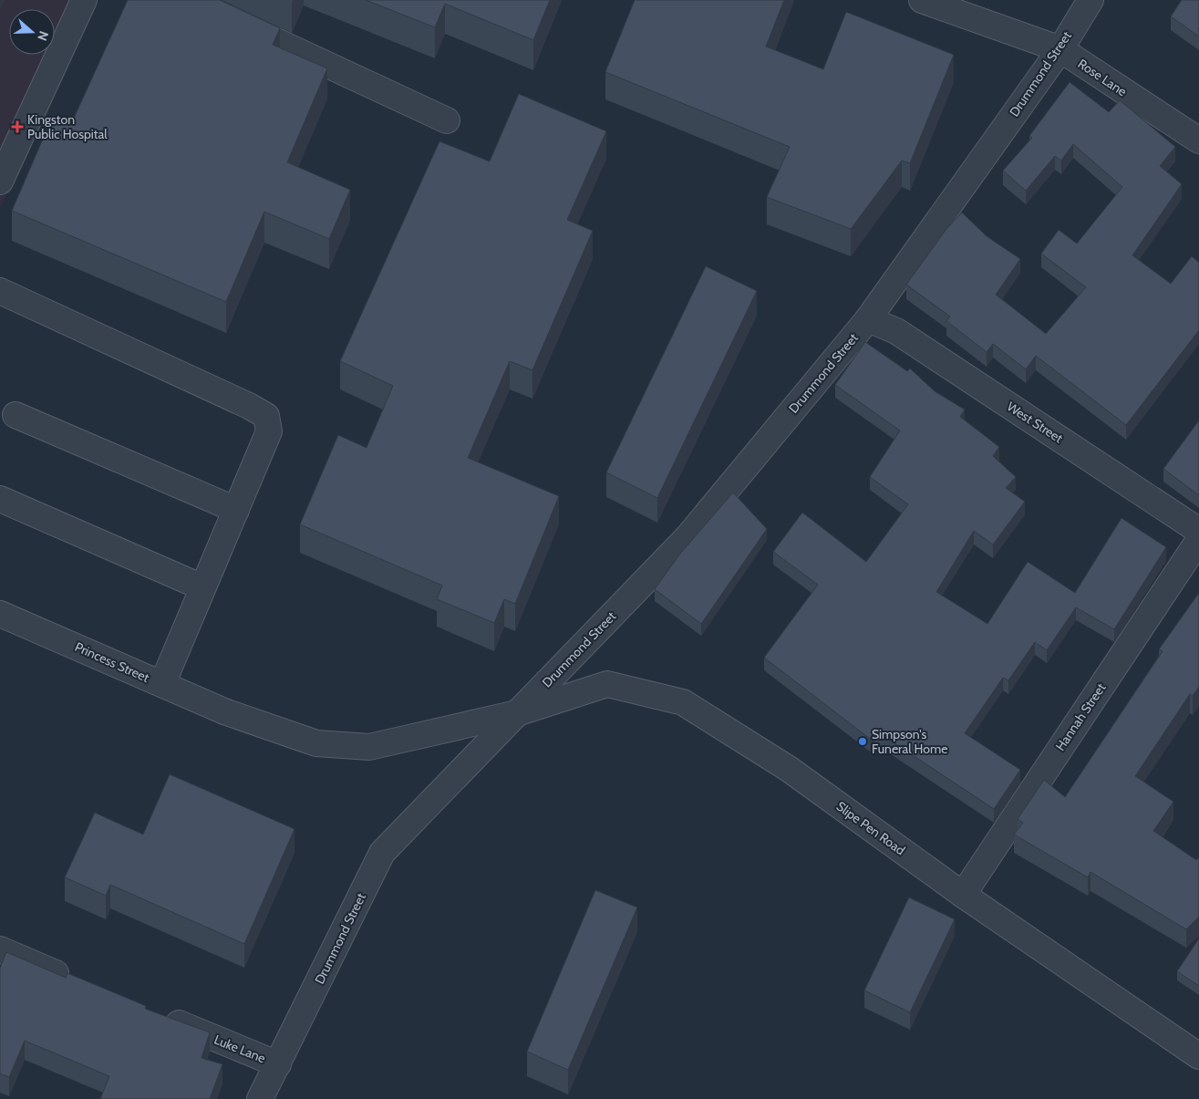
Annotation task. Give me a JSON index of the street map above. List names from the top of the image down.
{
  "streets": {
    "street": [
      "Drummond Street",
      "Rose Lane",
      "West Street",
      "Princess Street",
      "Hannah Street",
      "Slipe Pen Road",
      "Luke Lane"
    ]
  },
  "crossings": [
    ["Drummond Street", "Rose Lane"],
    ["Drummond Street", "West Street"],
    ["Drummond Street", "Princess Street"],
    ["Drummond Street", "Slipe Pen Road"],
    ["Drummond Street", "Luke Lane"],
    ["Princess Street", "Slipe Pen Road"],
    ["Hannah Street", "Slipe Pen Road"]
  ],
  "places": {
    "health": ["Kingston Public Hospital"],
    "other": ["Simpson's Funeral Home"]
  },
  "north": "right"
}
